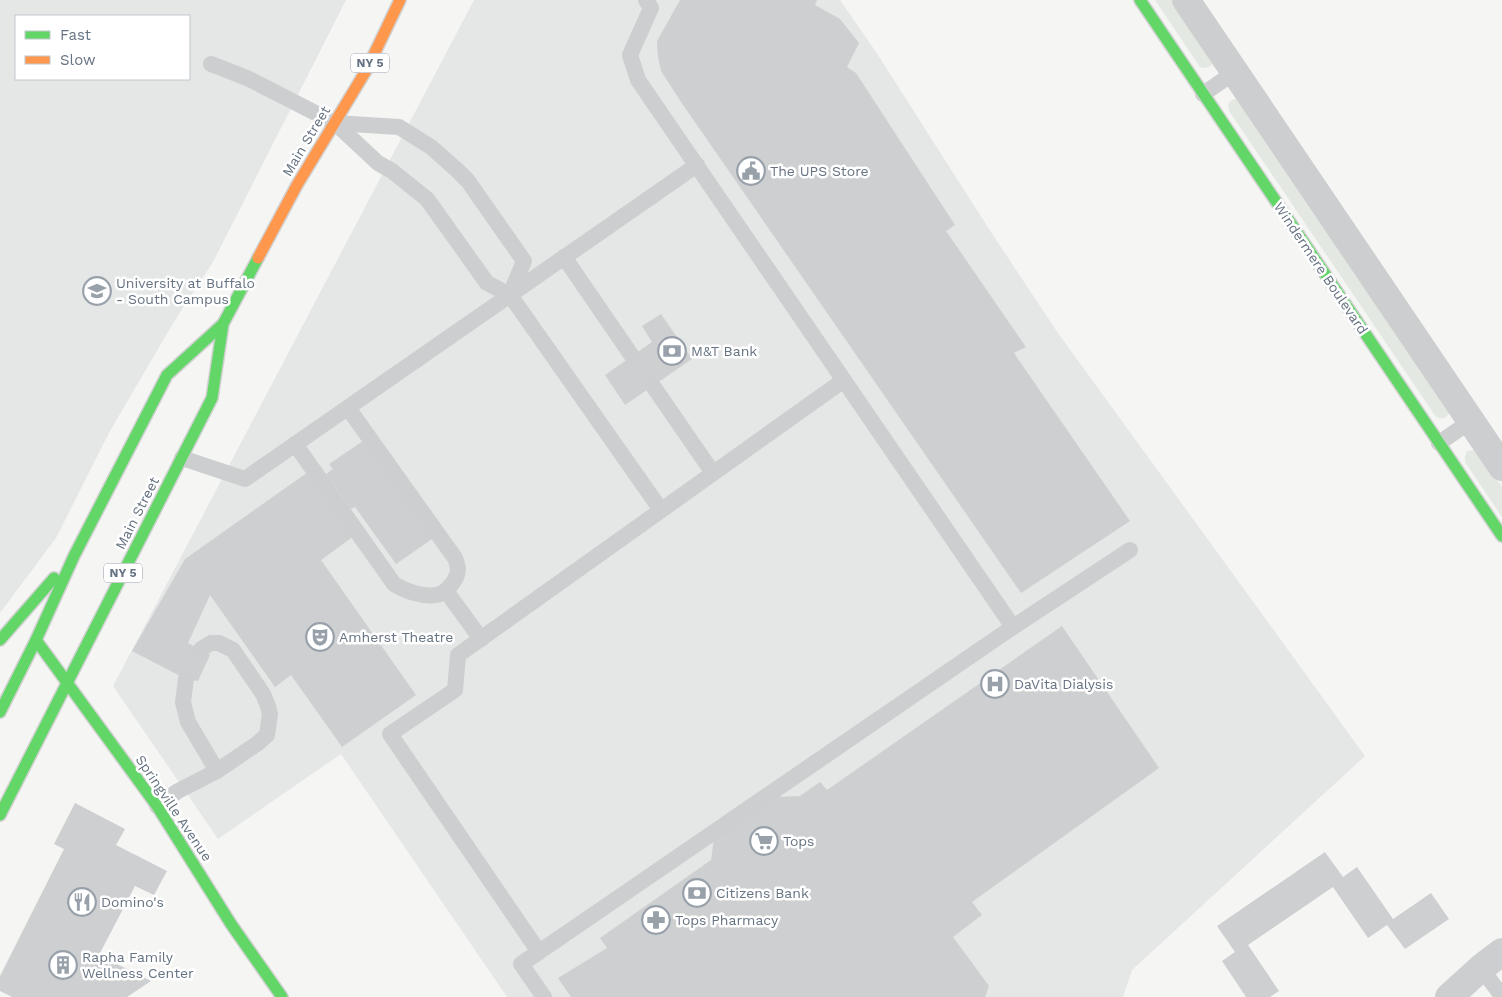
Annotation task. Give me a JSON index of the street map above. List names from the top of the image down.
{
  "streets": {
    "main road": [
      "NY 5",
      "Main Street",
      "Windermere Boulevard",
      "Springville Avenue"
    ]
  },
  "crossings": [
    ["Main Street", "Springville Avenue"]
  ],
  "places": {
    "public building": ["The UPS Store"],
    "school or university": ["University at Buffalo - South Campus"],
    "bank": ["M&T Bank", "Citizens Bank"],
    "theatre": ["Amherst Theatre"],
    "hospital": ["DaVita Dialysis"],
    "supermarket": ["Tops"],
    "restaurant": ["Domino's"],
    "pharmacy": ["Tops Pharmacy"],
    "building": ["Rapha Family Wellness Center"]
  },
  "legend": ["Fast", "Slow"]
}
